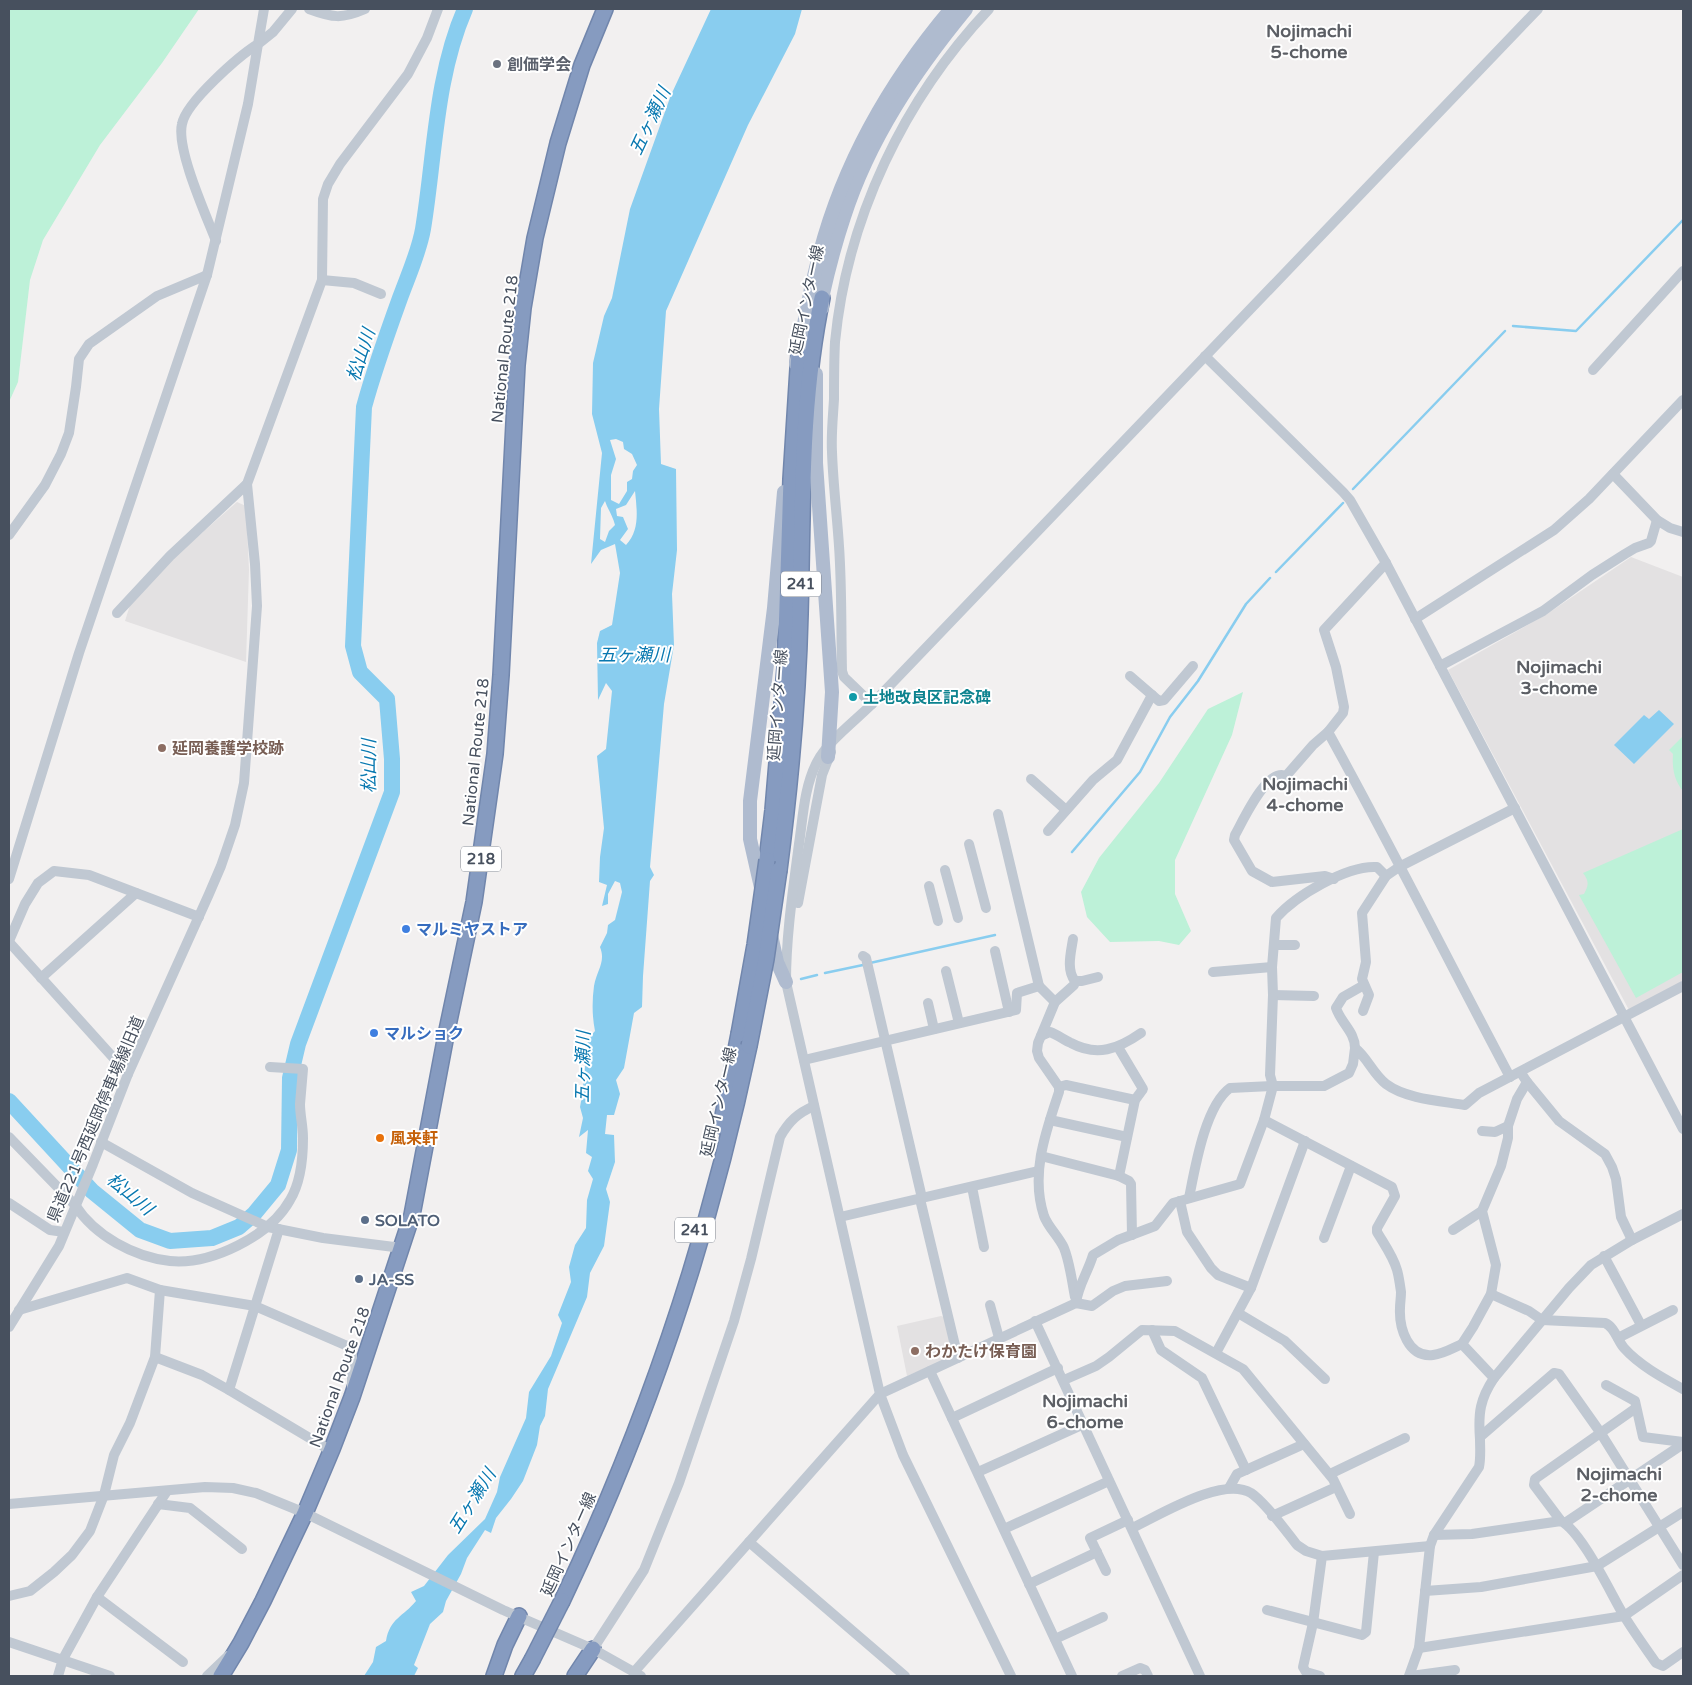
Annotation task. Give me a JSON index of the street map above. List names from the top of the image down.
{
  "streets": {
    "highway": [
      "延岡インター線",
      "National Route 218",
      "241",
      "218"
    ],
    "street": ["県道221号西延岡停車場線旧道"]
  },
  "crossings": [
    ["延岡インター線", "241"]
  ],
  "districts": [
    "Nojimachi 5-chome",
    "Nojimachi 3-chome",
    "Nojimachi 4-chome",
    "Nojimachi 6-chome",
    "Nojimachi 2-chome"
  ],
  "water": ["五ヶ瀬川", "松山川"],
  "places": [
    "創価学会",
    "土地改良区記念碑",
    "延岡養護学校跡",
    "マルミヤストア",
    "マルショク",
    "風来軒",
    "SOLATO",
    "JA-SS",
    "わかたけ保育園"
  ]
}
